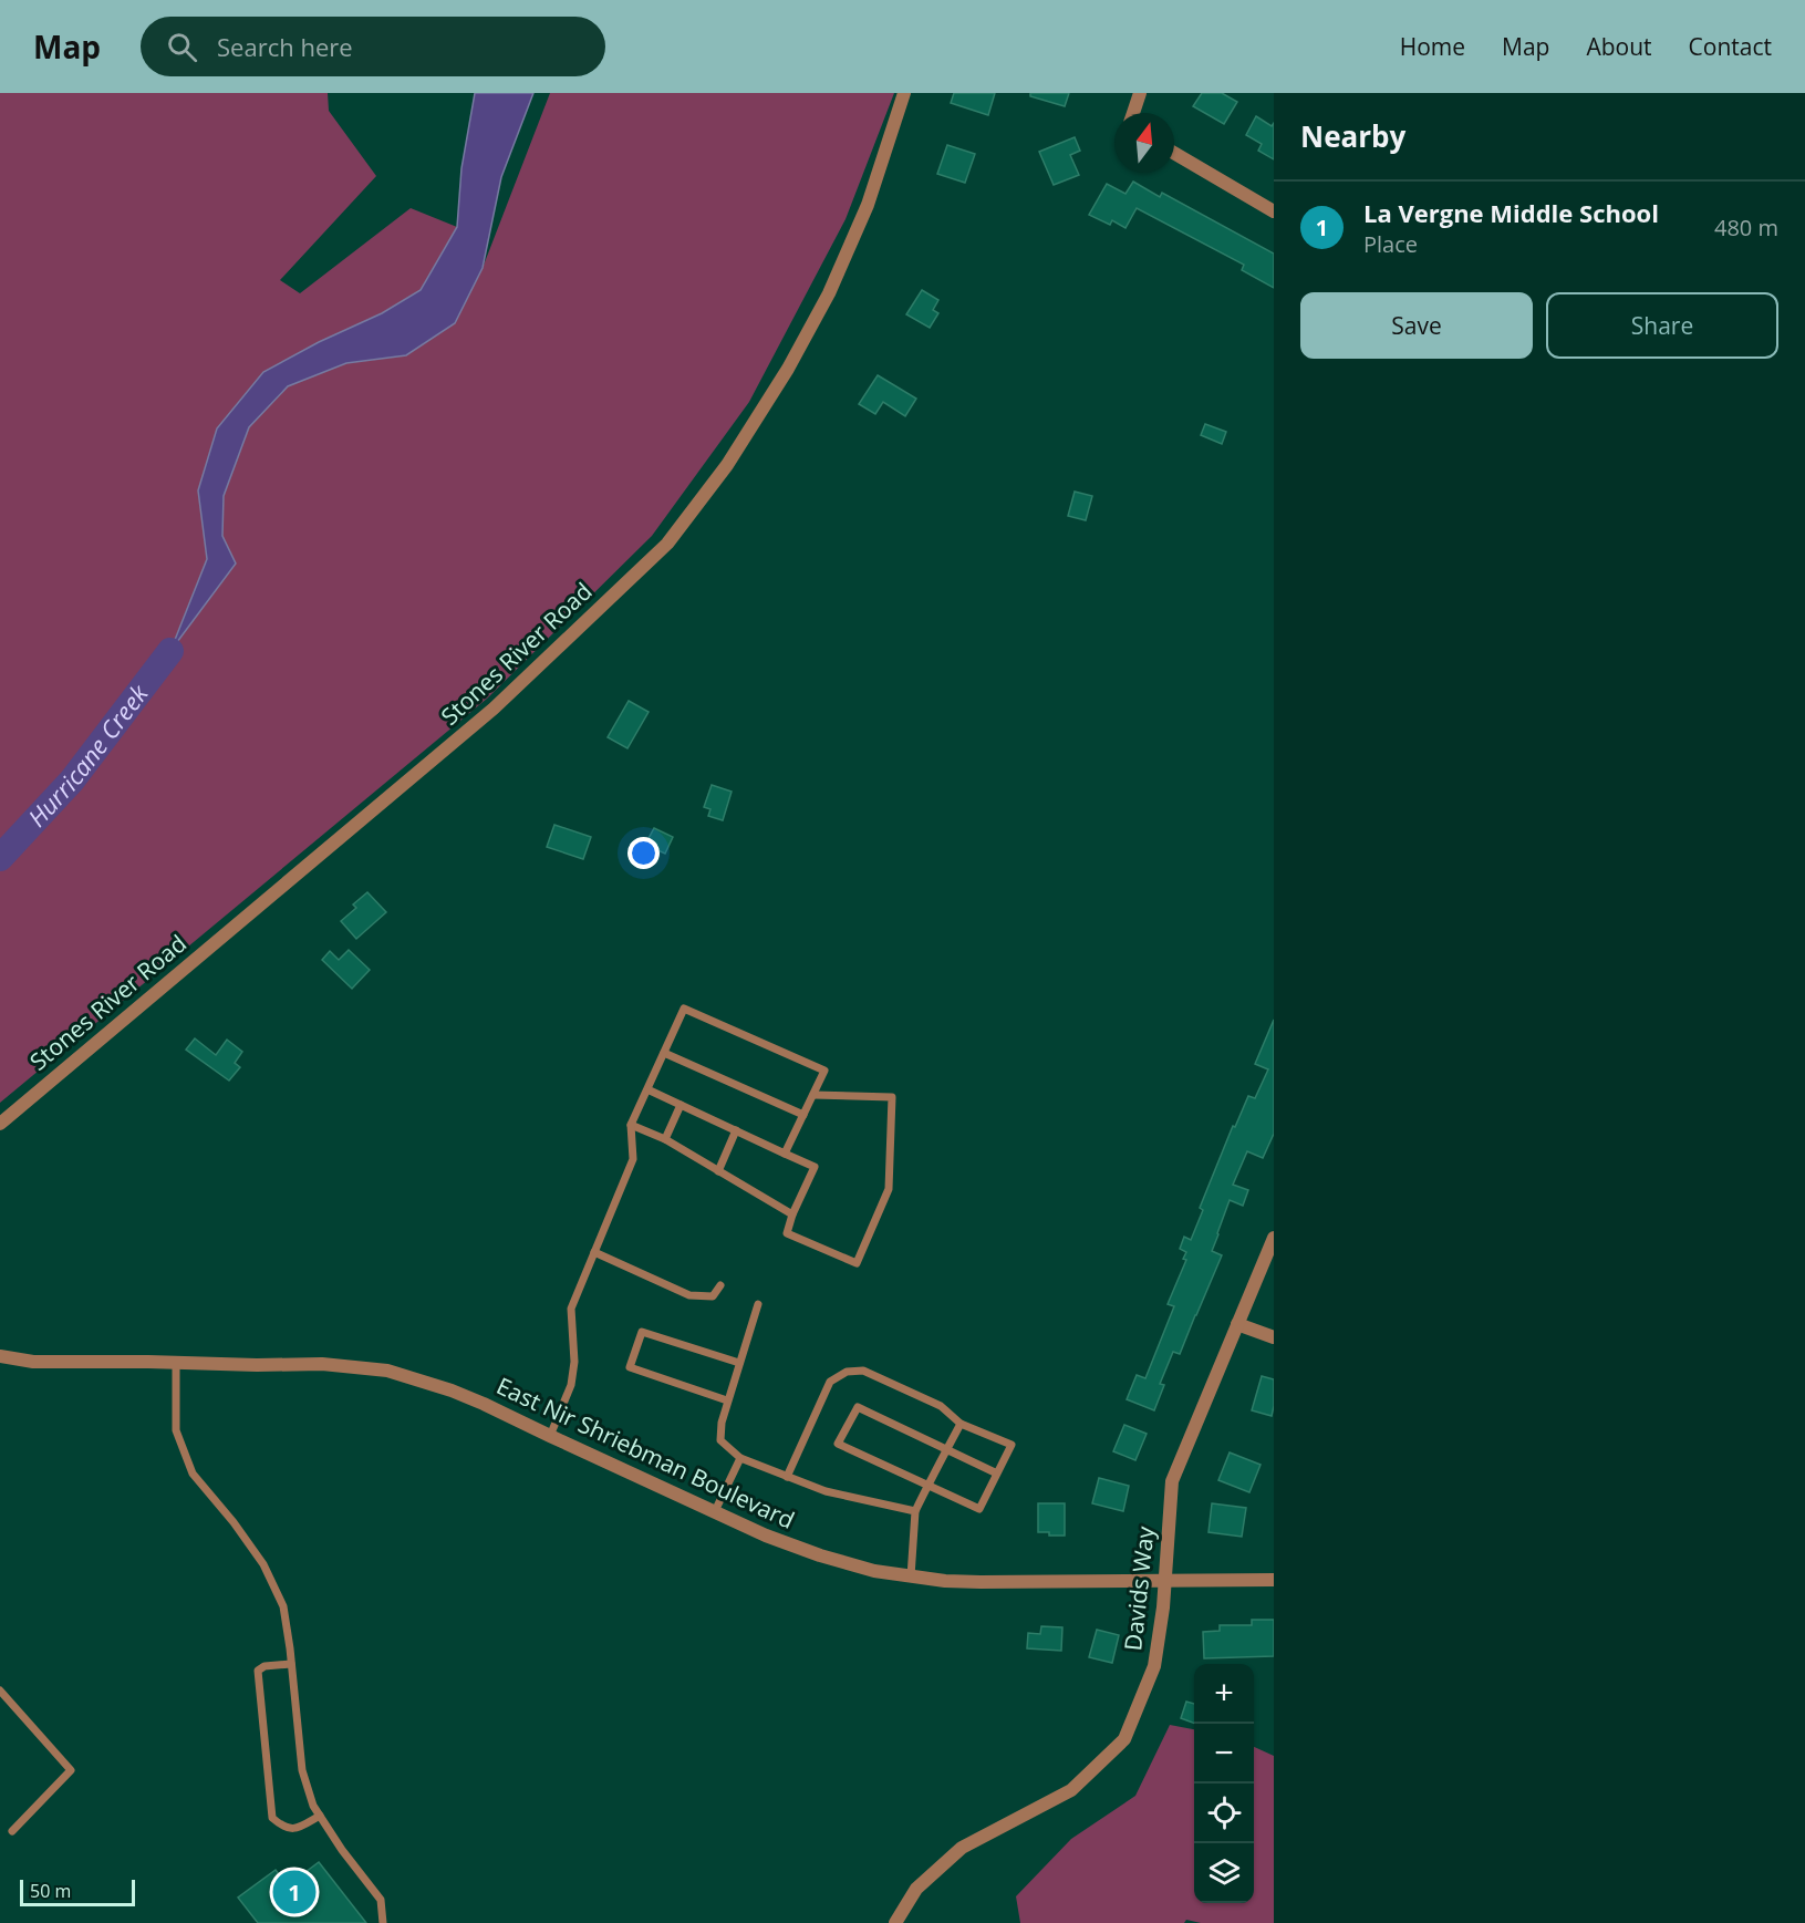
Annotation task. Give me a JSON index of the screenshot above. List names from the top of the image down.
{
  "streets": {
    "street": ["Stones River Road", "East Nir Shriebman Boulevard", "Davids Way"]
  },
  "crossings": [
    ["East Nir Shriebman Boulevard", "Davids Way"]
  ],
  "water": ["Hurricane Creek"],
  "scale_bar": "50 m",
  "north": "top",
  "page": {
    "header": "Map",
    "search": "Search here",
    "nav": [
      "Home",
      "Map",
      "About",
      "Contact"
    ],
    "heading": "Nearby",
    "list": [
      {
        "mark": "1",
        "name": "La Vergne Middle School",
        "note": "Place",
        "value": "480 m"
      }
    ],
    "buttons": ["Save", "Share"],
    "map_buttons": ["+", "−"],
    "pins": "1",
    "scale": "50 m"
  }
}
